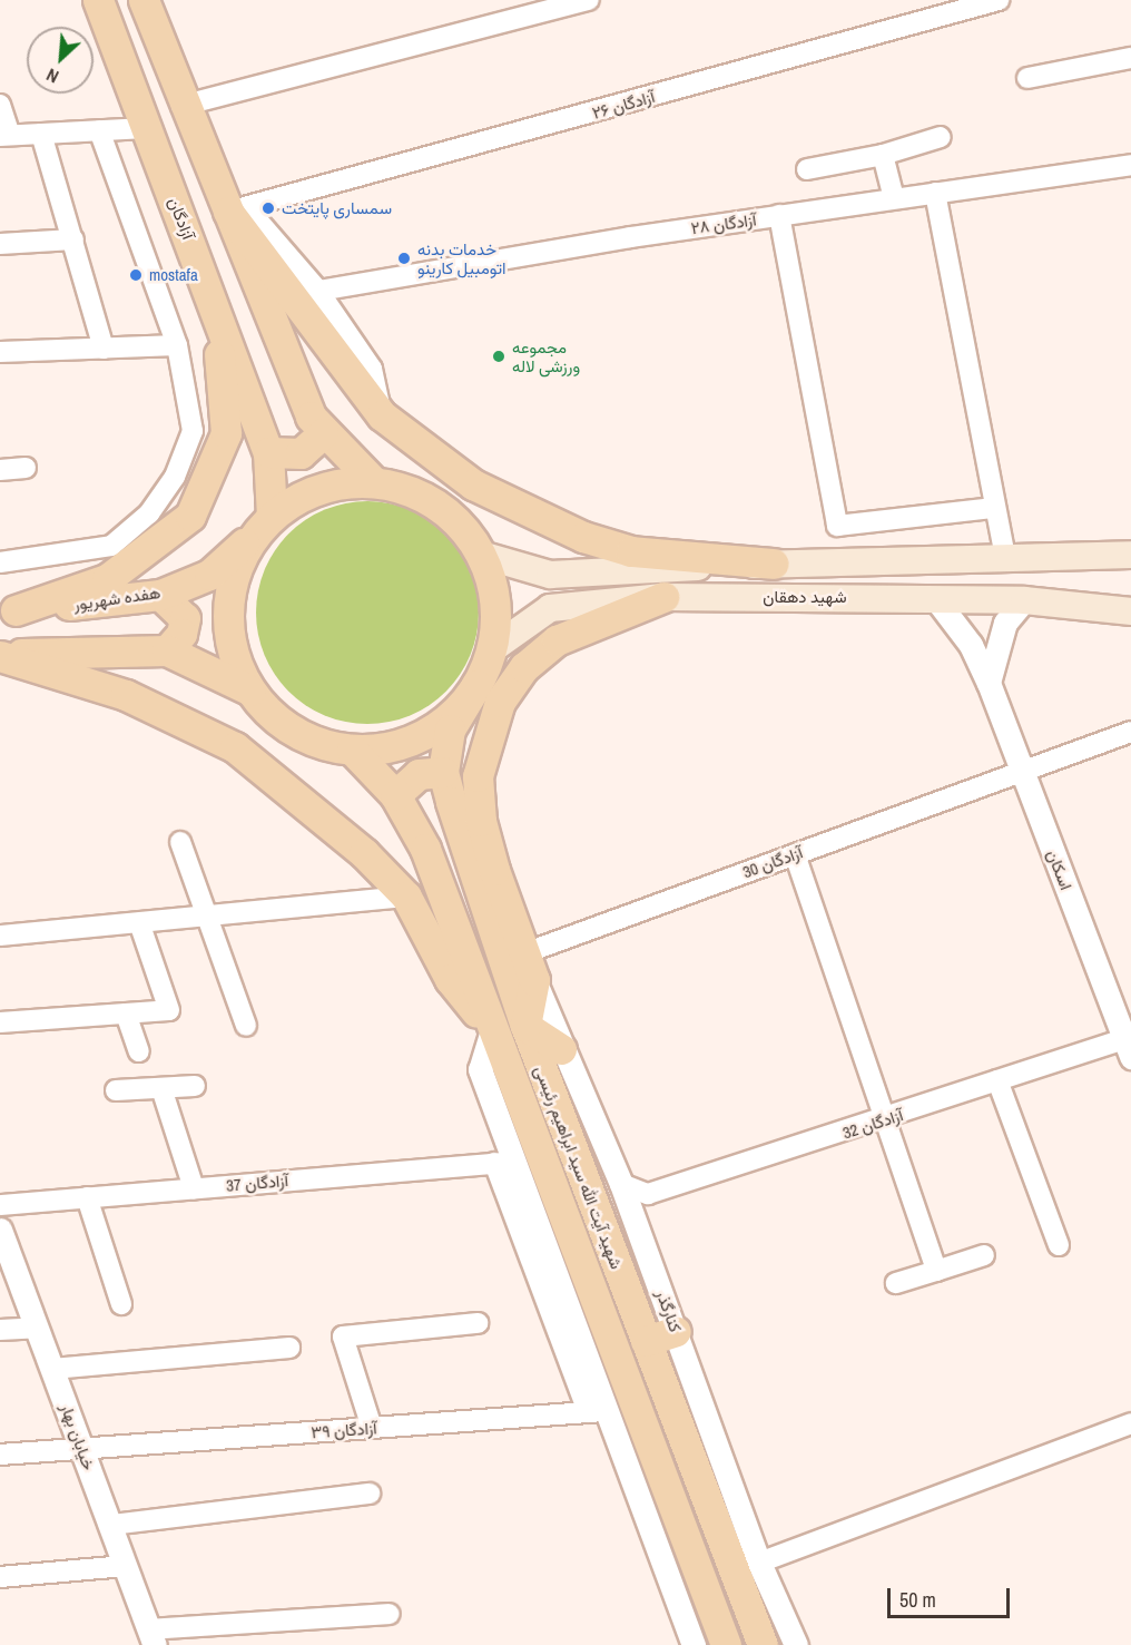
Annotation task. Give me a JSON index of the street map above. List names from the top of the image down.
{
  "streets": {
    "main road": [
      "آزادگان",
      "شهید دهقان",
      "هفده شهریور",
      "شهید آیت الله سید ابراهیم رئیسی"
    ],
    "street": [
      "۲۶ آزادگان",
      "۲۸ آزادگان",
      "آزادگان 30",
      "اسکان",
      "آزادگان 32",
      "آزادگان 37",
      "کنارگذر",
      "آزادگان ۳۹",
      "خیابان بهار"
    ]
  },
  "crossings": [
    ["آزادگان", "هفده شهریور"],
    ["شهید دهقان", "اسکان"],
    ["آزادگان 30", "اسکان"],
    ["آزادگان 30", "کنارگذر"],
    ["اسکان", "آزادگان 32"],
    ["آزادگان 32", "کنارگذر"],
    ["آزادگان ۳۹", "خیابان بهار"]
  ],
  "places": [
    "سمساری پایتخت",
    "خدمات بدنه اتومبیل کارینو",
    "mostafa",
    "مجموعه ورزشی لاله"
  ],
  "scale_bar": "50 m",
  "north": "bottom left"
}
